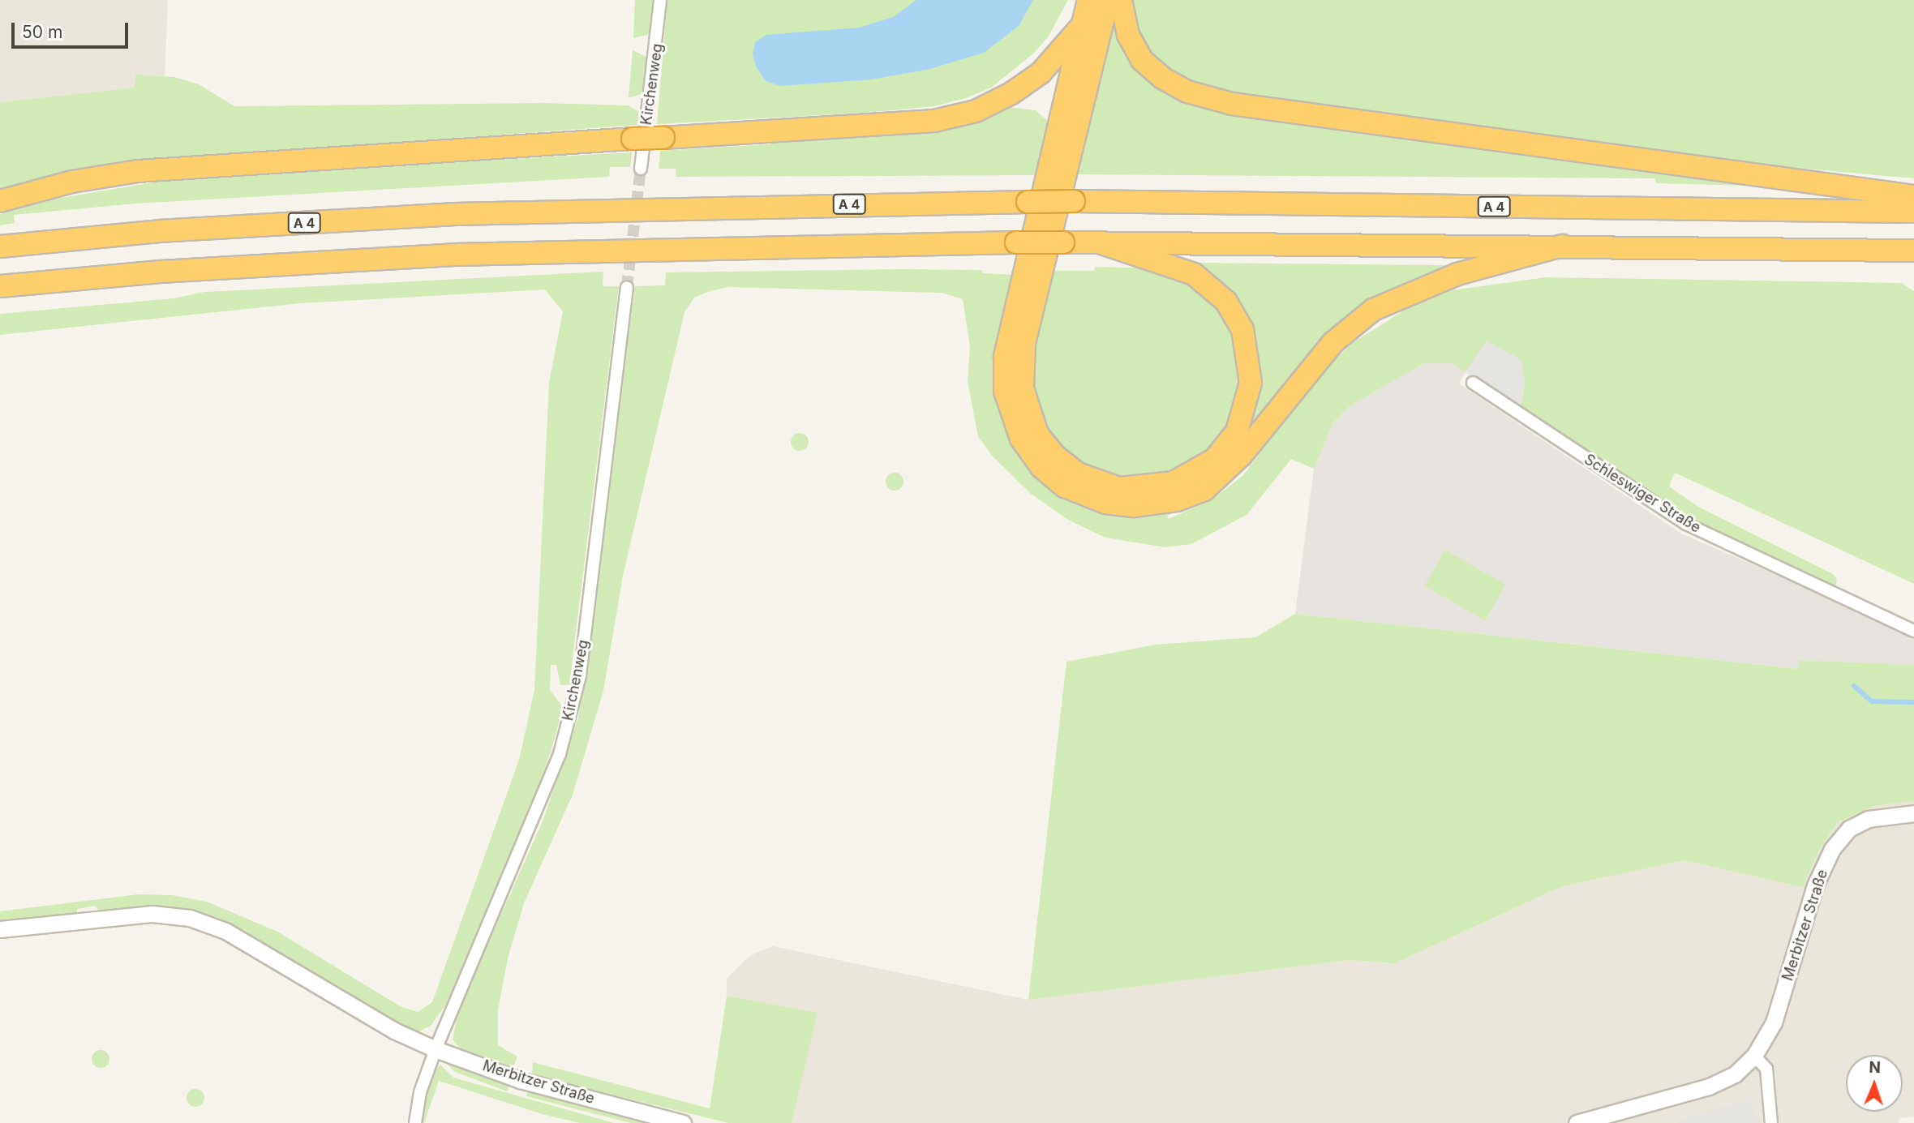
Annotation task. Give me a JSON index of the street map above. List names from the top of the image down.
{
  "streets": {
    "highway": ["A 4"],
    "street": ["Kirchenweg", "Schleswiger Straße", "Merbitzer Straße"]
  },
  "crossings": [
    ["Kirchenweg", "Merbitzer Straße"]
  ],
  "scale_bar": "50 m",
  "north": "top"
}
